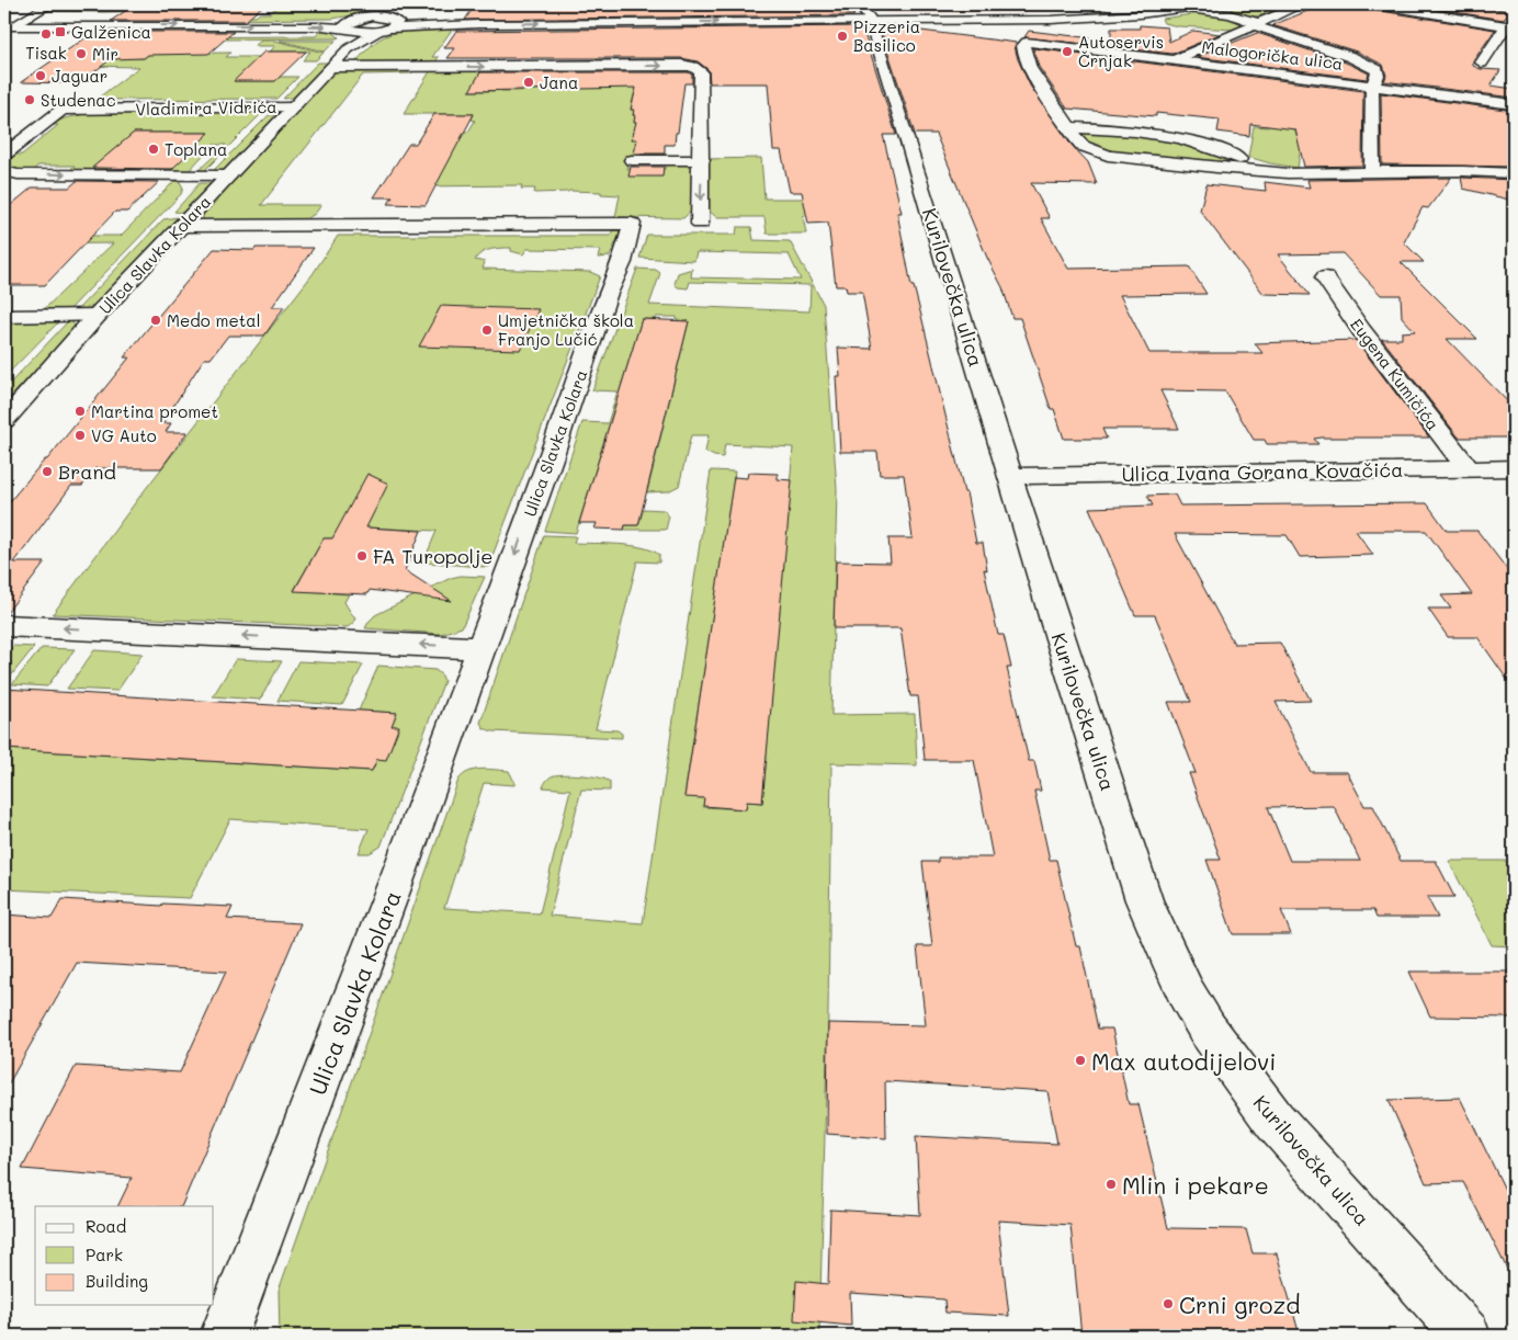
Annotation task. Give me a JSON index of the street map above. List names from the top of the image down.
{
  "streets": {
    "street": [
      "Malogorička ulica",
      "Vladimira Vidrića",
      "Ulica Slavka Kolara",
      "Kurilovečka ulica",
      "Eugena Kumičića",
      "Ulica Ivana Gorana Kovačića"
    ]
  },
  "crossings": [
    ["Vladimira Vidrića", "Ulica Slavka Kolara"],
    ["Kurilovečka ulica", "Ulica Ivana Gorana Kovačića"],
    ["Eugena Kumičića", "Ulica Ivana Gorana Kovačića"]
  ],
  "places": {
    "transit": ["Galženica"],
    "other": [
      "Tisak",
      "Pizzeria Basilico",
      "Autoservis Črnjak",
      "Mir",
      "Jaguar",
      "Jana",
      "Studenac",
      "Toplana",
      "Medo metal",
      "Umjetnička škola Franjo Lučić",
      "Martina promet",
      "VG Auto",
      "Brand",
      "FA Turopolje",
      "Max autodijelovi",
      "Mlin i pekare",
      "Crni grozd"
    ]
  },
  "legend": ["Road", "Park", "Building"]
}
